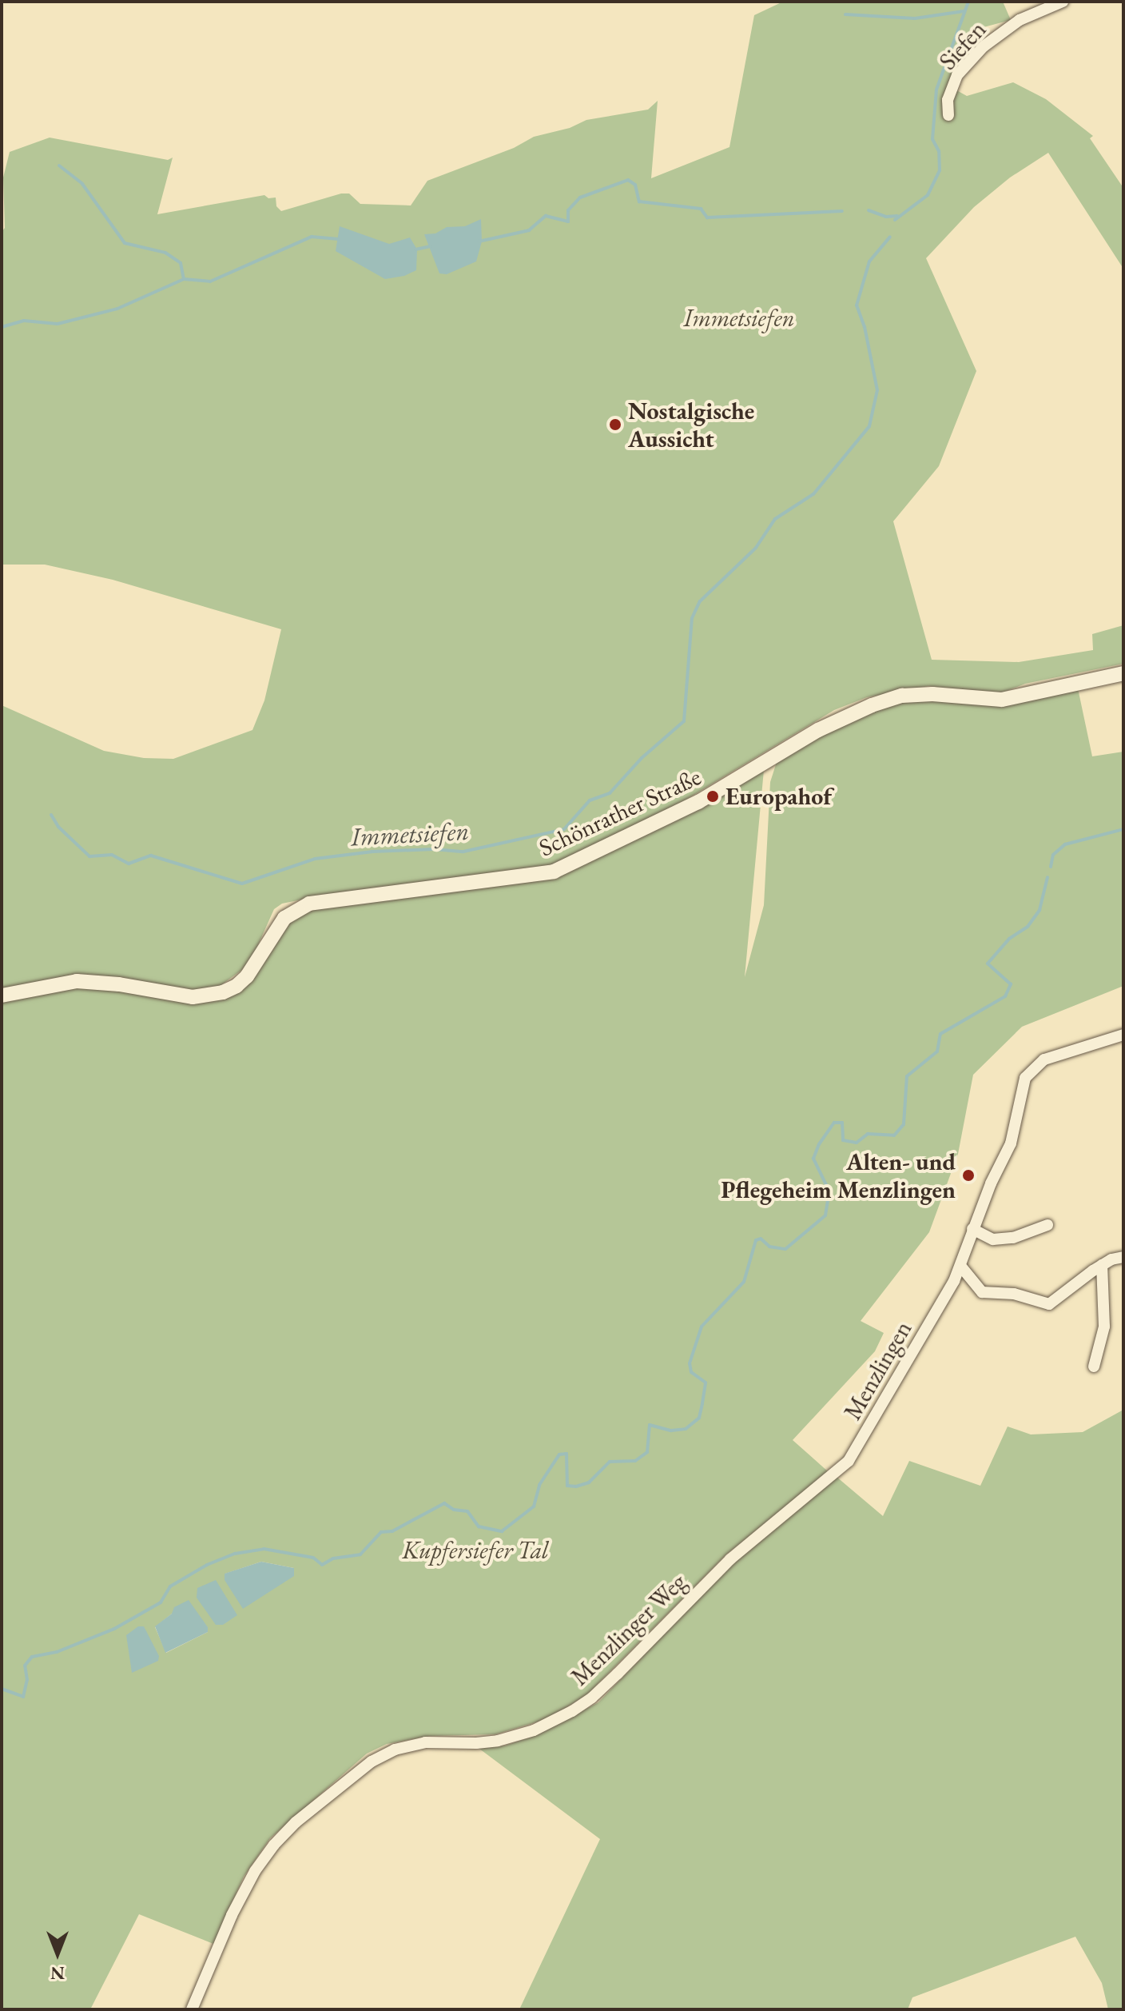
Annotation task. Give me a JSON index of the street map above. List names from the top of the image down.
{
  "streets": {
    "street": [
      "Siefen",
      "Schönrather Straße",
      "Menzlingen",
      "Menzlinger Weg"
    ]
  },
  "crossings": [
    ["Menzlingen", "Menzlinger Weg"]
  ],
  "water": ["Immetsiefen"],
  "parks": ["Immetsiefen", "Kupfersiefer Tal"],
  "places": ["Nostalgische Aussicht", "Europahof", "Alten- und Pflegeheim Menzlingen"],
  "north": "bottom"
}
